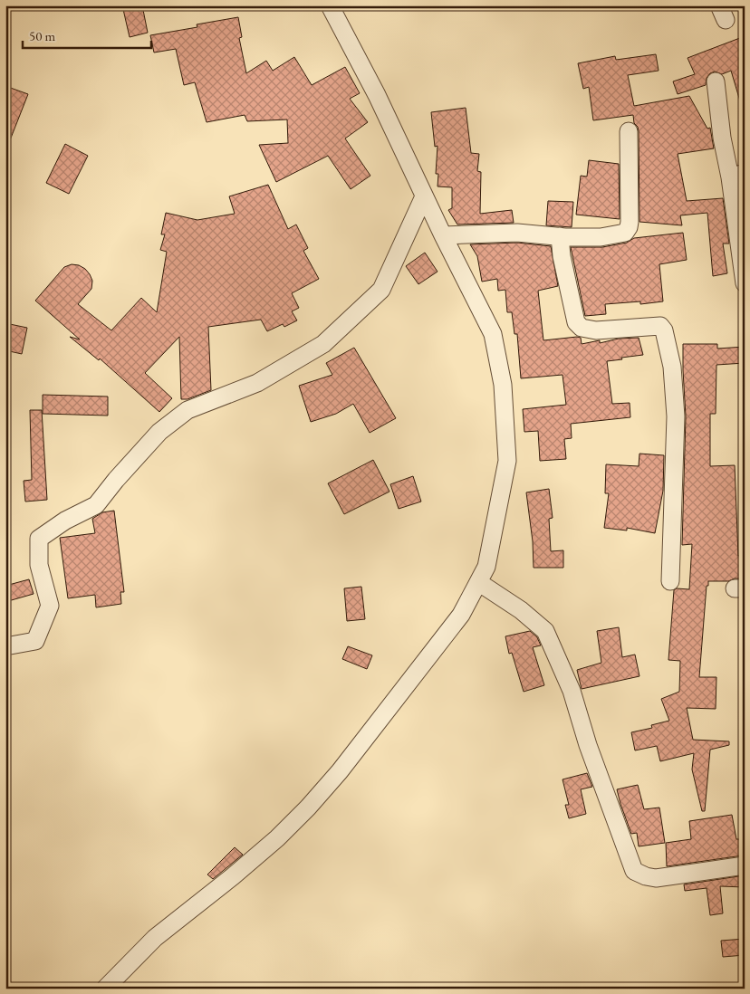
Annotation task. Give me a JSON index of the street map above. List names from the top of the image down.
{
  "scale_bar": "50 m"
}
